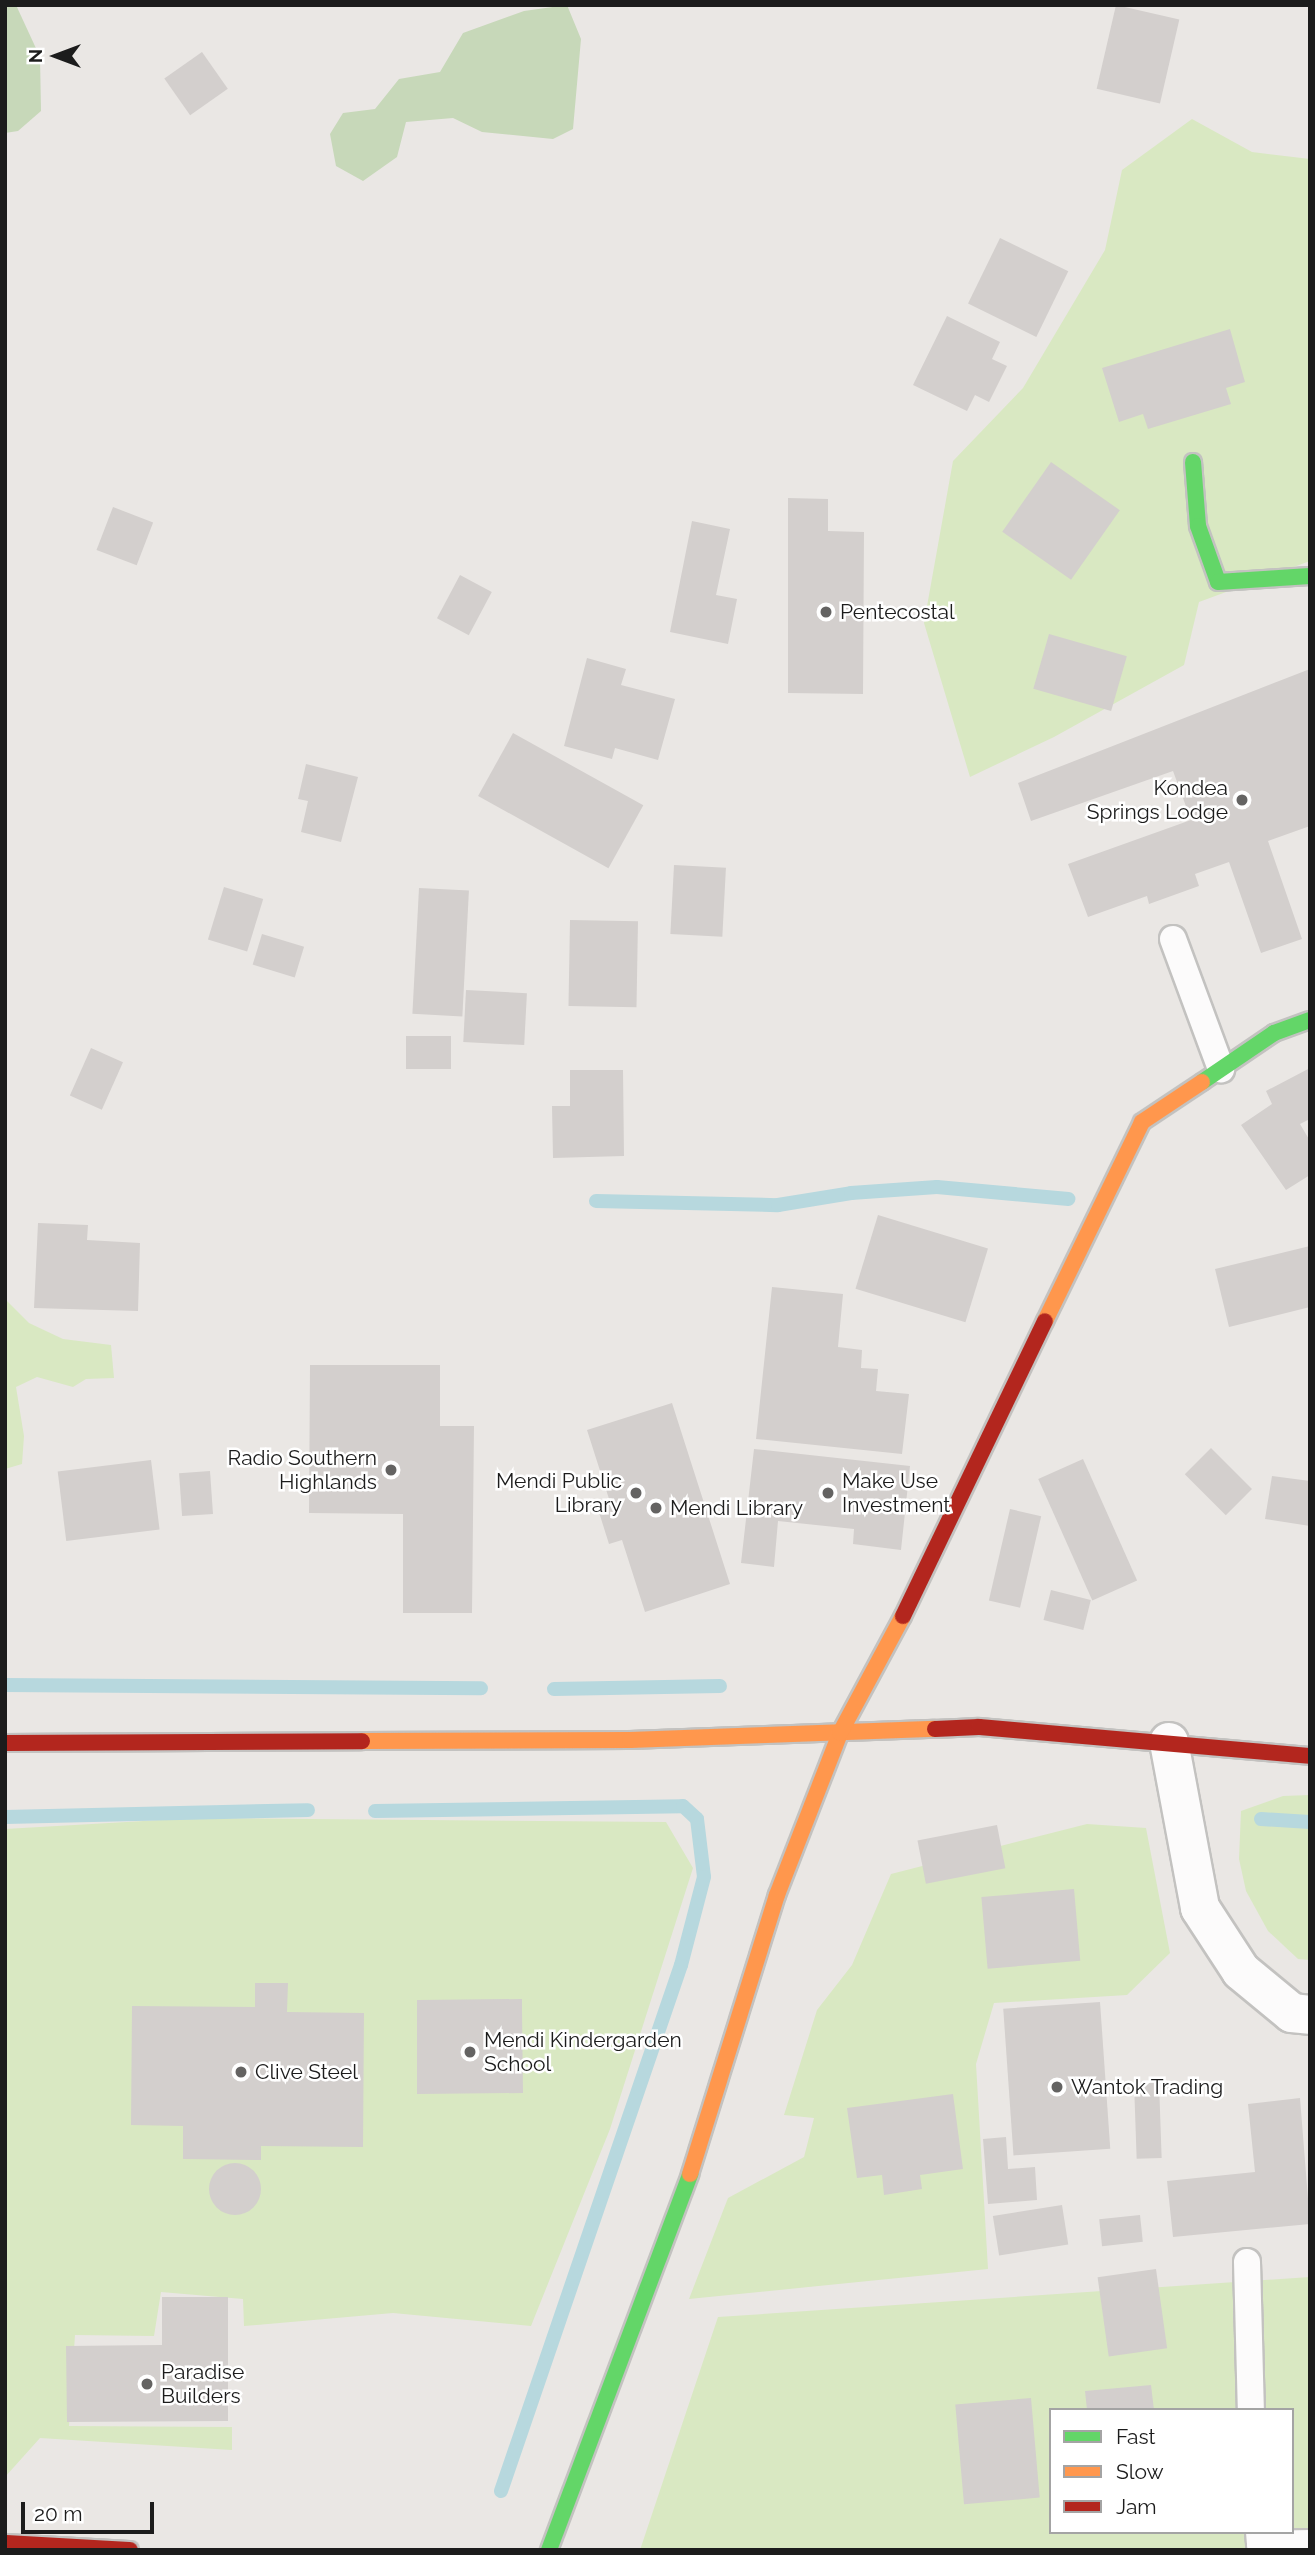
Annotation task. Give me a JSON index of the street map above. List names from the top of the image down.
{
  "places": [
    "Pentecostal",
    "Kondea Springs Lodge",
    "Radio Southern Highlands",
    "Mendi Public Library",
    "Make Use Investment",
    "Mendi Library",
    "Mendi Kindergarden School",
    "Clive Steel",
    "Wantok Trading",
    "Paradise Builders"
  ],
  "legend": ["Fast", "Slow", "Jam"],
  "scale_bar": "20 m",
  "north": "left"
}
